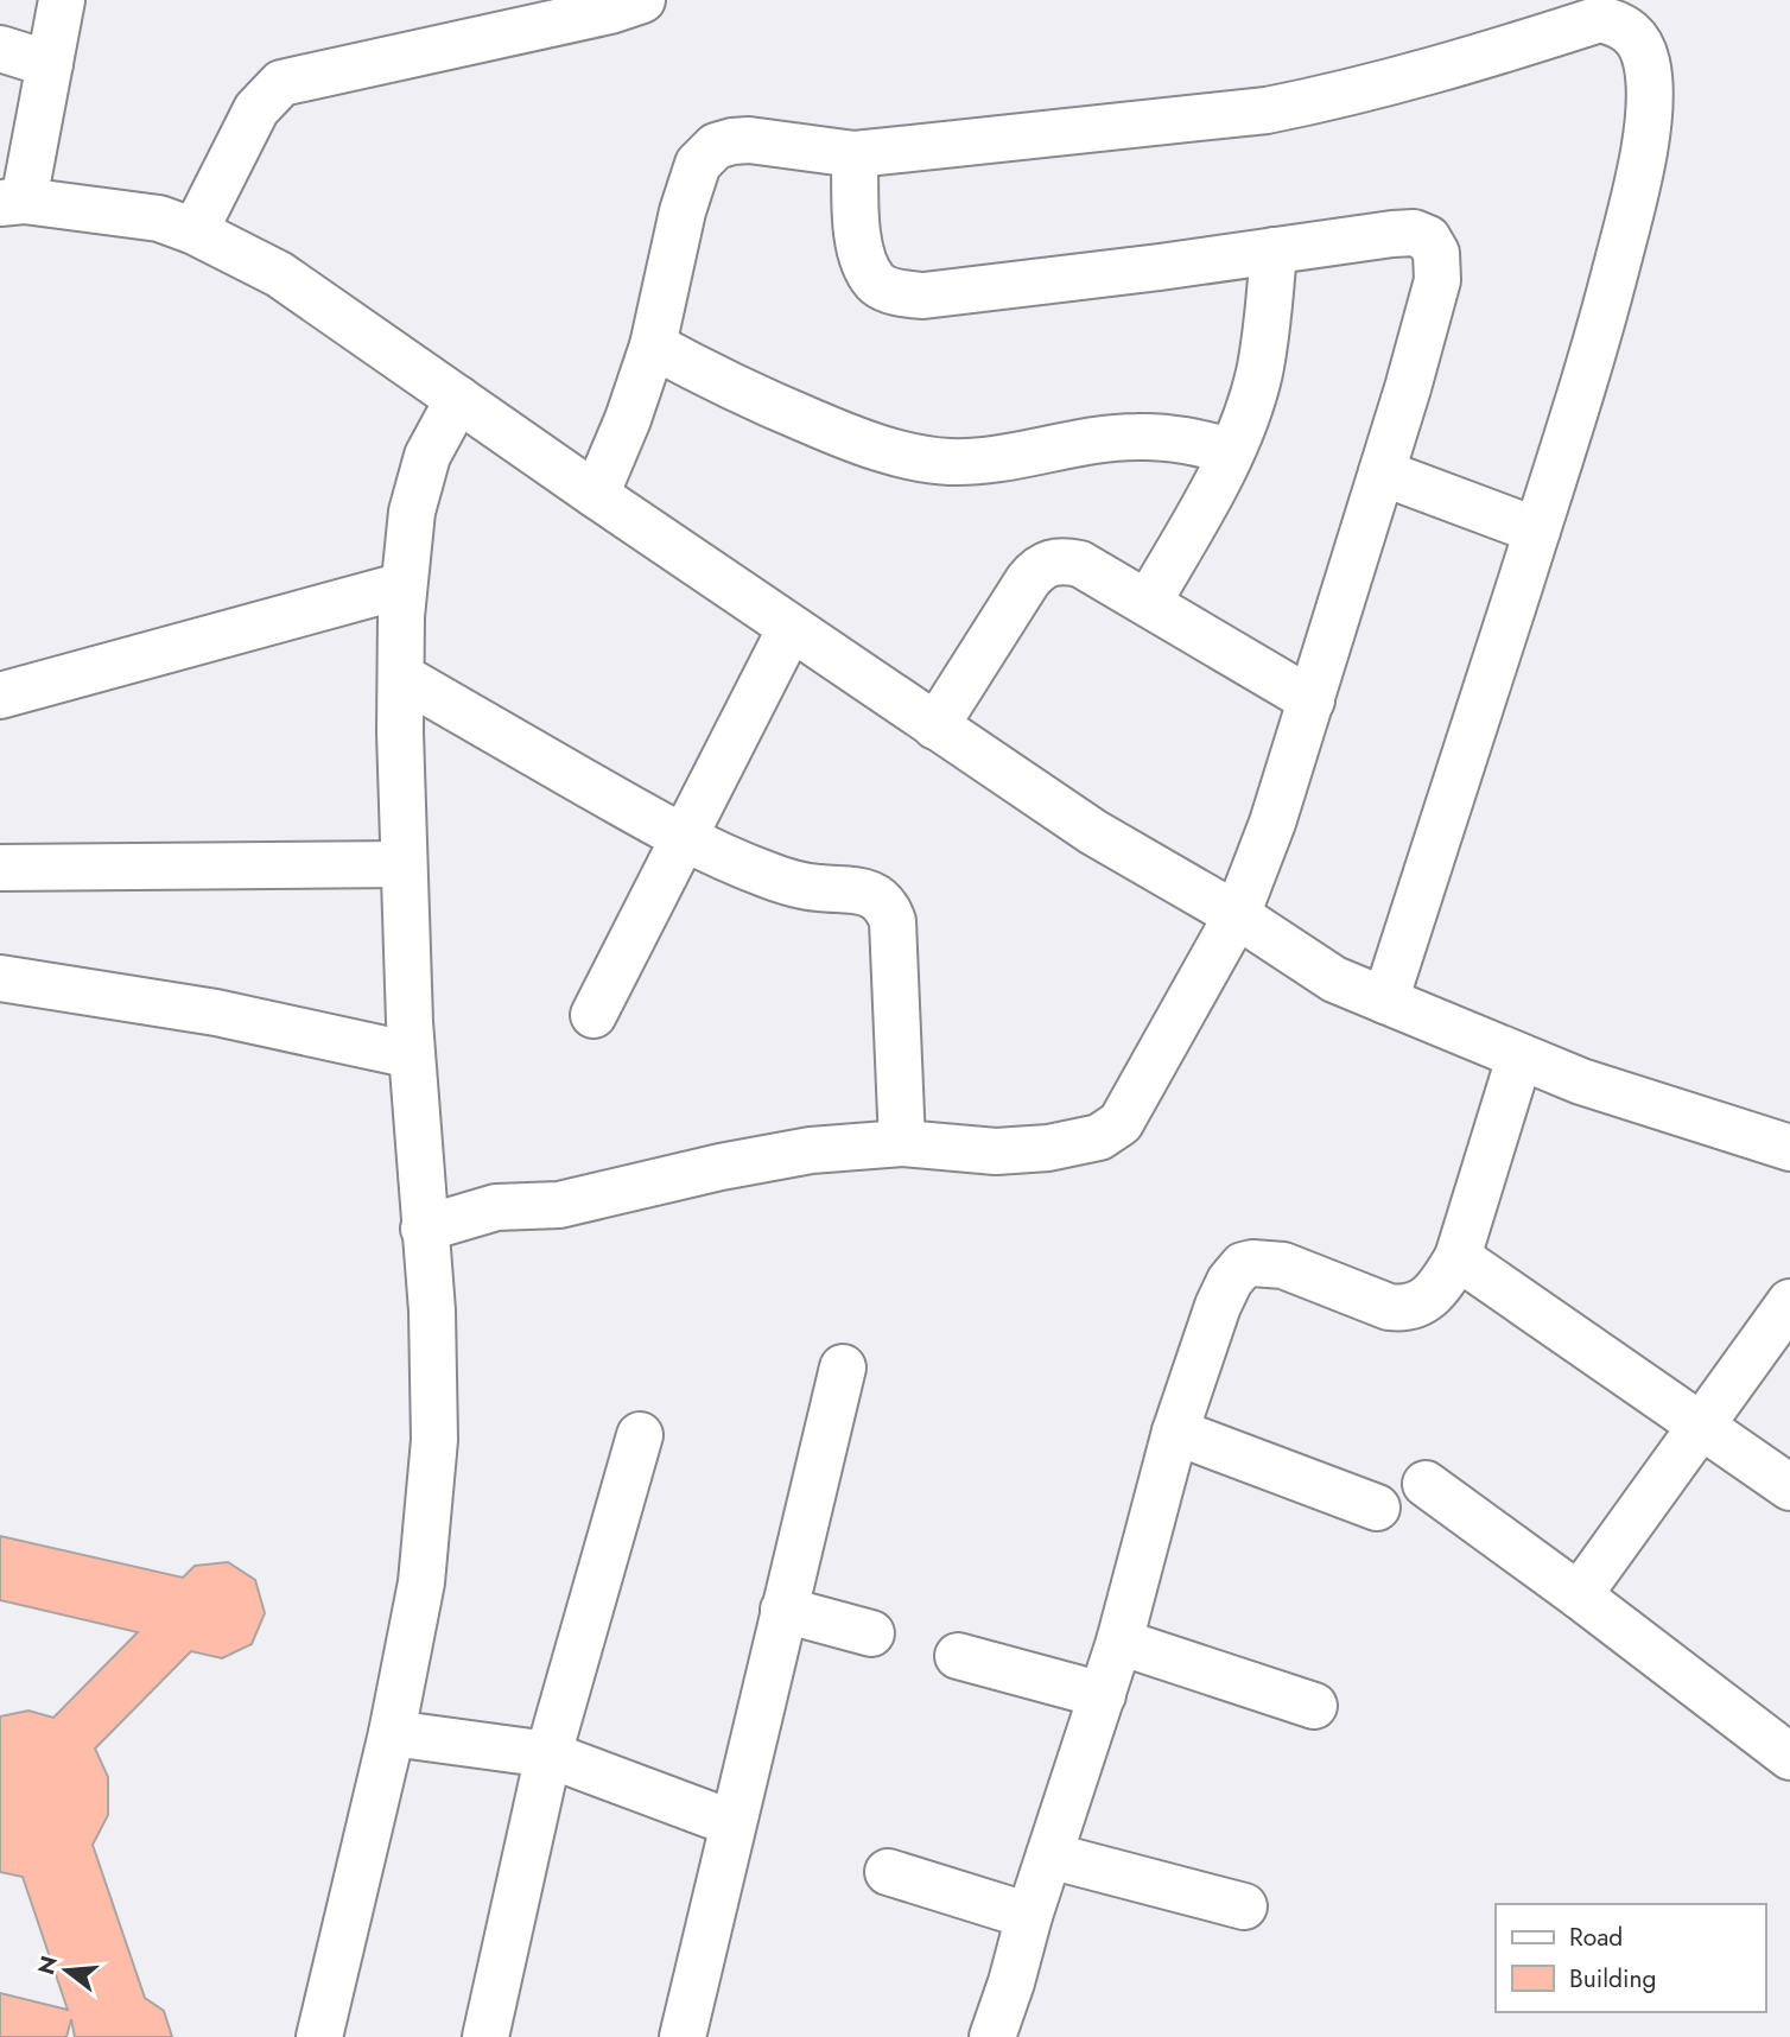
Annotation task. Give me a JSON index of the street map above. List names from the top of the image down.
{
  "legend": ["Road", "Building"],
  "north": "left"
}
